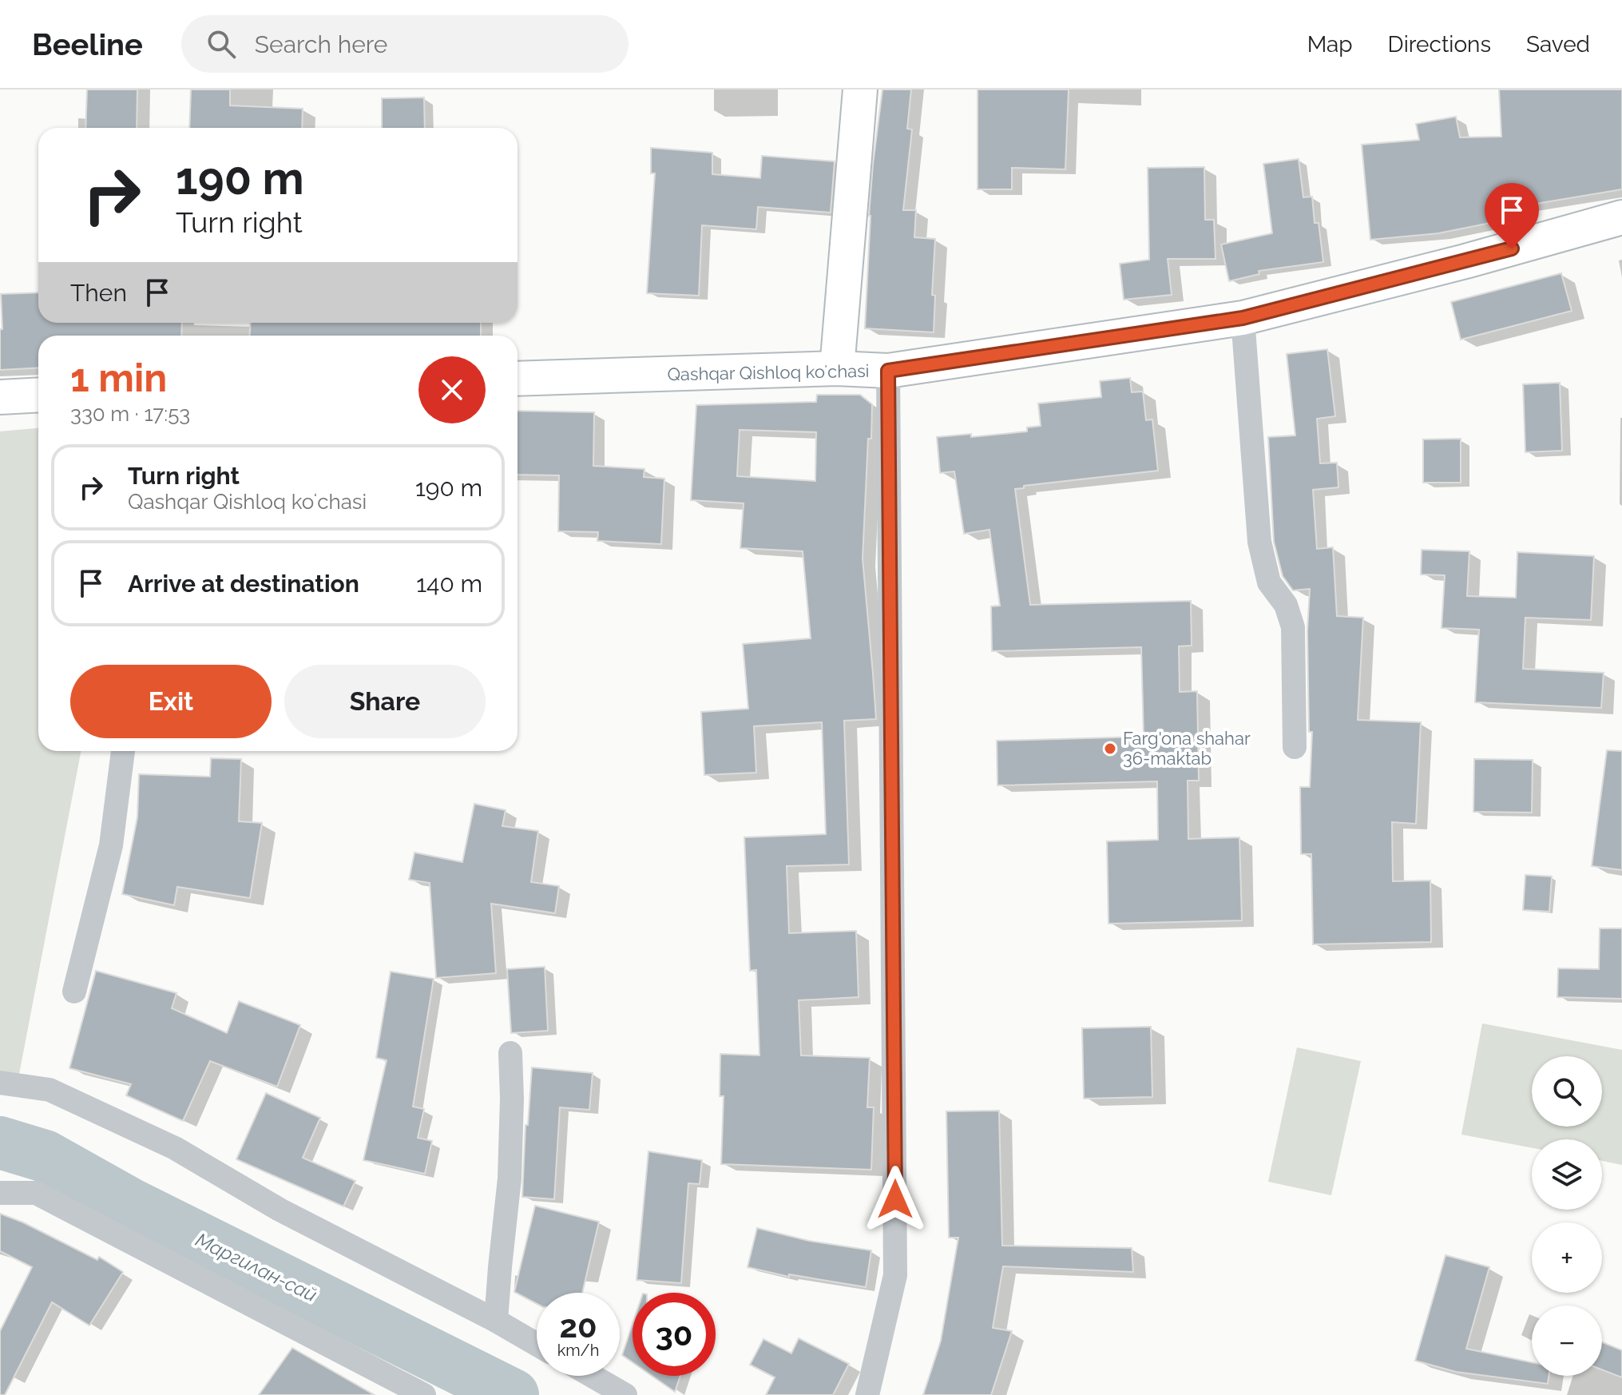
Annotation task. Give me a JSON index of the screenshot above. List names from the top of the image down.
{
  "streets": {
    "main road": ["Qashqar Qishloq koʻchasi"]
  },
  "water": ["Маргилан-сай"],
  "places": ["Farg'ona shahar 36-maktab"],
  "page": {
    "header": "Beeline",
    "search": "Search here",
    "nav": ["Map", "Directions", "Saved"],
    "turn": ["190 m", "Turn right"],
    "then": "Then",
    "heading": ["1 min", "330 m · 17:53"],
    "list": [
      {
        "name": "Turn right",
        "note": "Qashqar Qishloq koʻchasi",
        "value": "190 m"
      },
      {
        "name": "Arrive at destination",
        "value": "140 m"
      }
    ],
    "buttons": ["Exit", "Share"],
    "map_buttons": ["+", "−"],
    "speed": "20 km/h",
    "limit": "30"
  }
}
